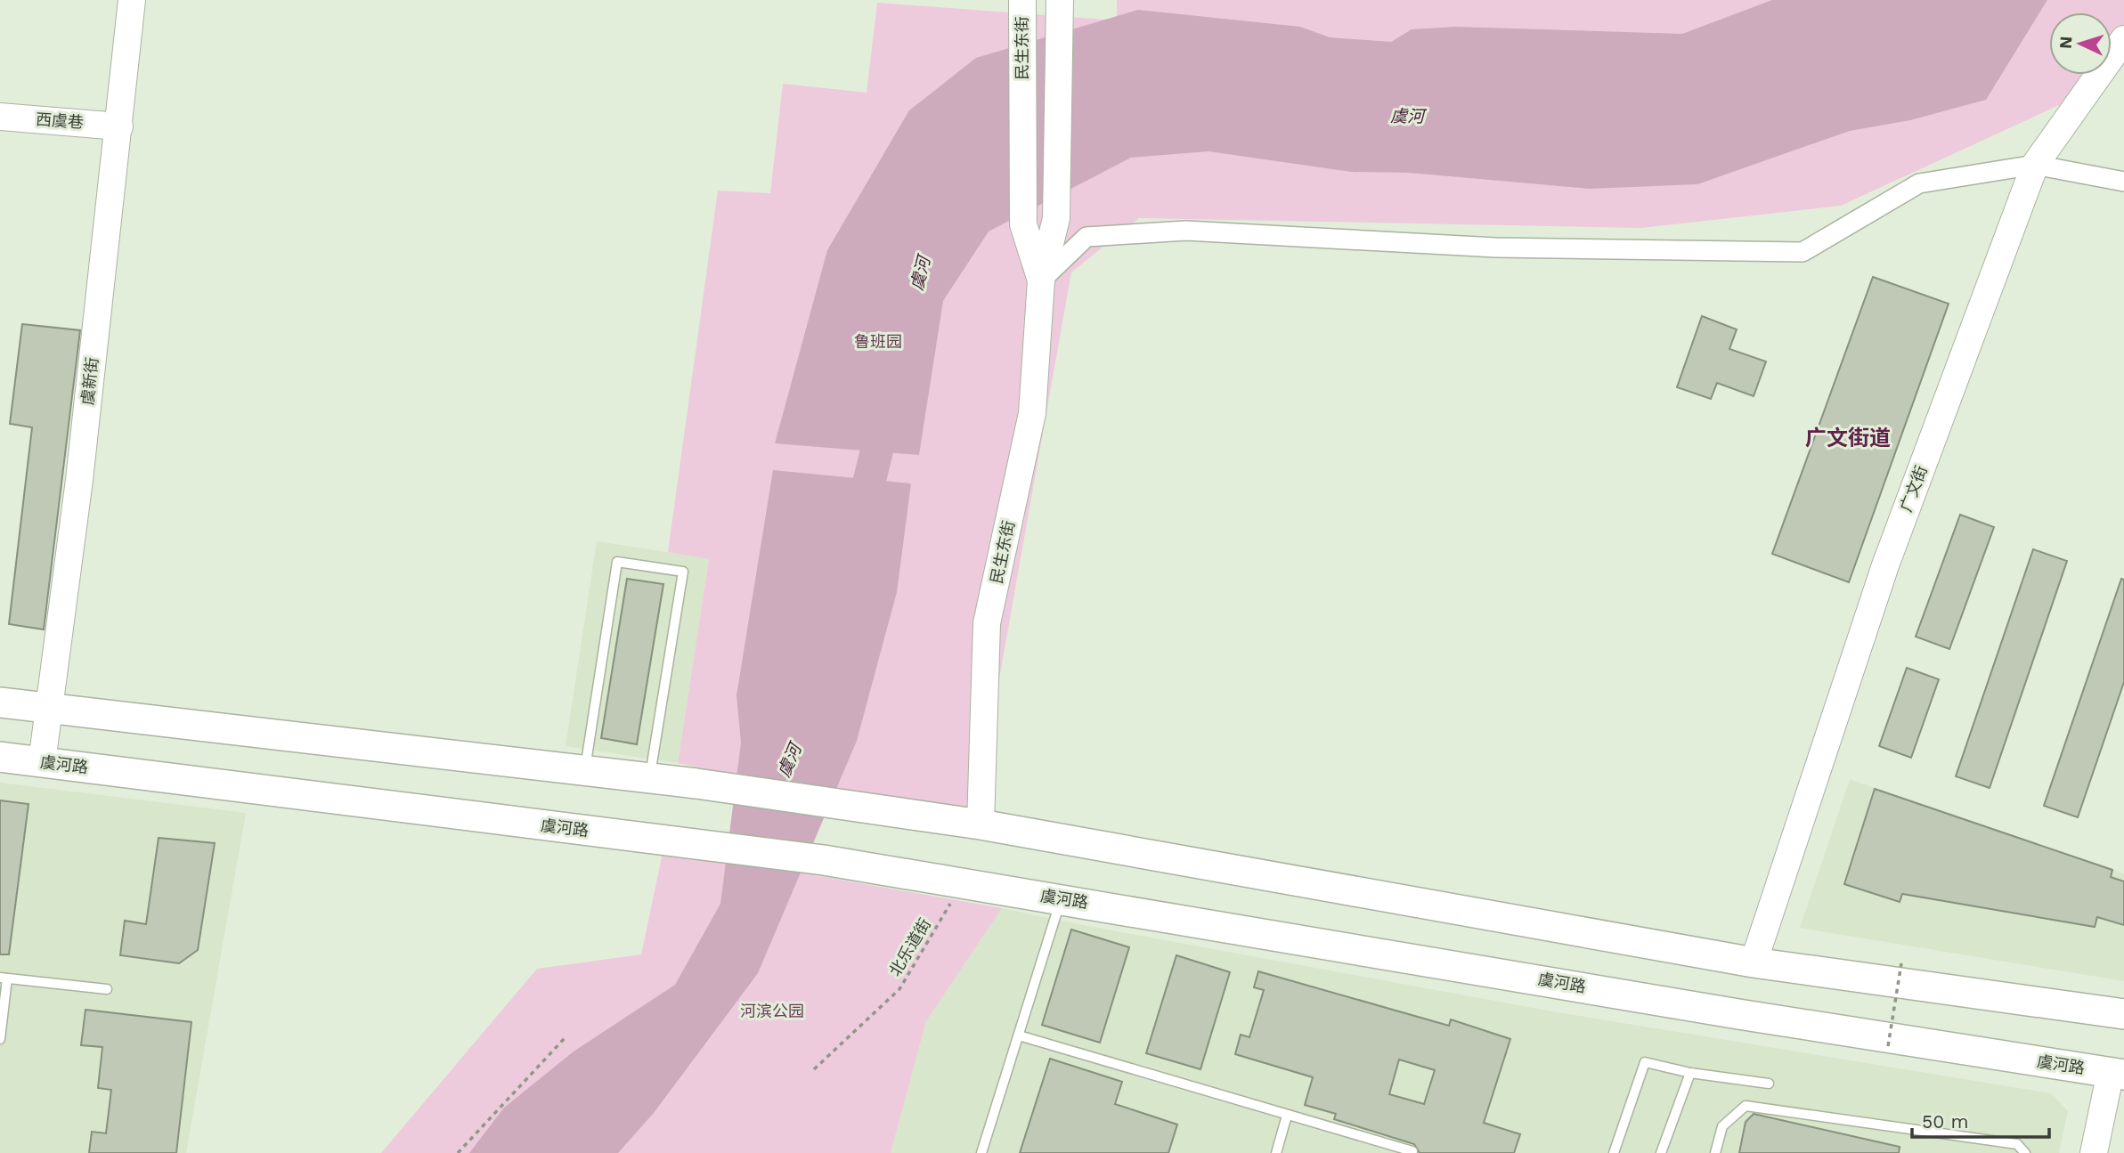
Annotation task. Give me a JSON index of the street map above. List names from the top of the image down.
{
  "streets": {
    "main road": ["虞河路"],
    "street": [
      "民生东街",
      "西虞巷",
      "虞新街",
      "广文街"
    ],
    "path": ["北乐道街"]
  },
  "crossings": [
    ["西虞巷", "虞新街"],
    ["虞新街", "虞河路"],
    ["虞河路", "北乐道街"]
  ],
  "districts": ["广文街道"],
  "water": ["虞河"],
  "parks": ["鲁班园", "河滨公园"],
  "scale_bar": "50 m",
  "north": "left"
}
